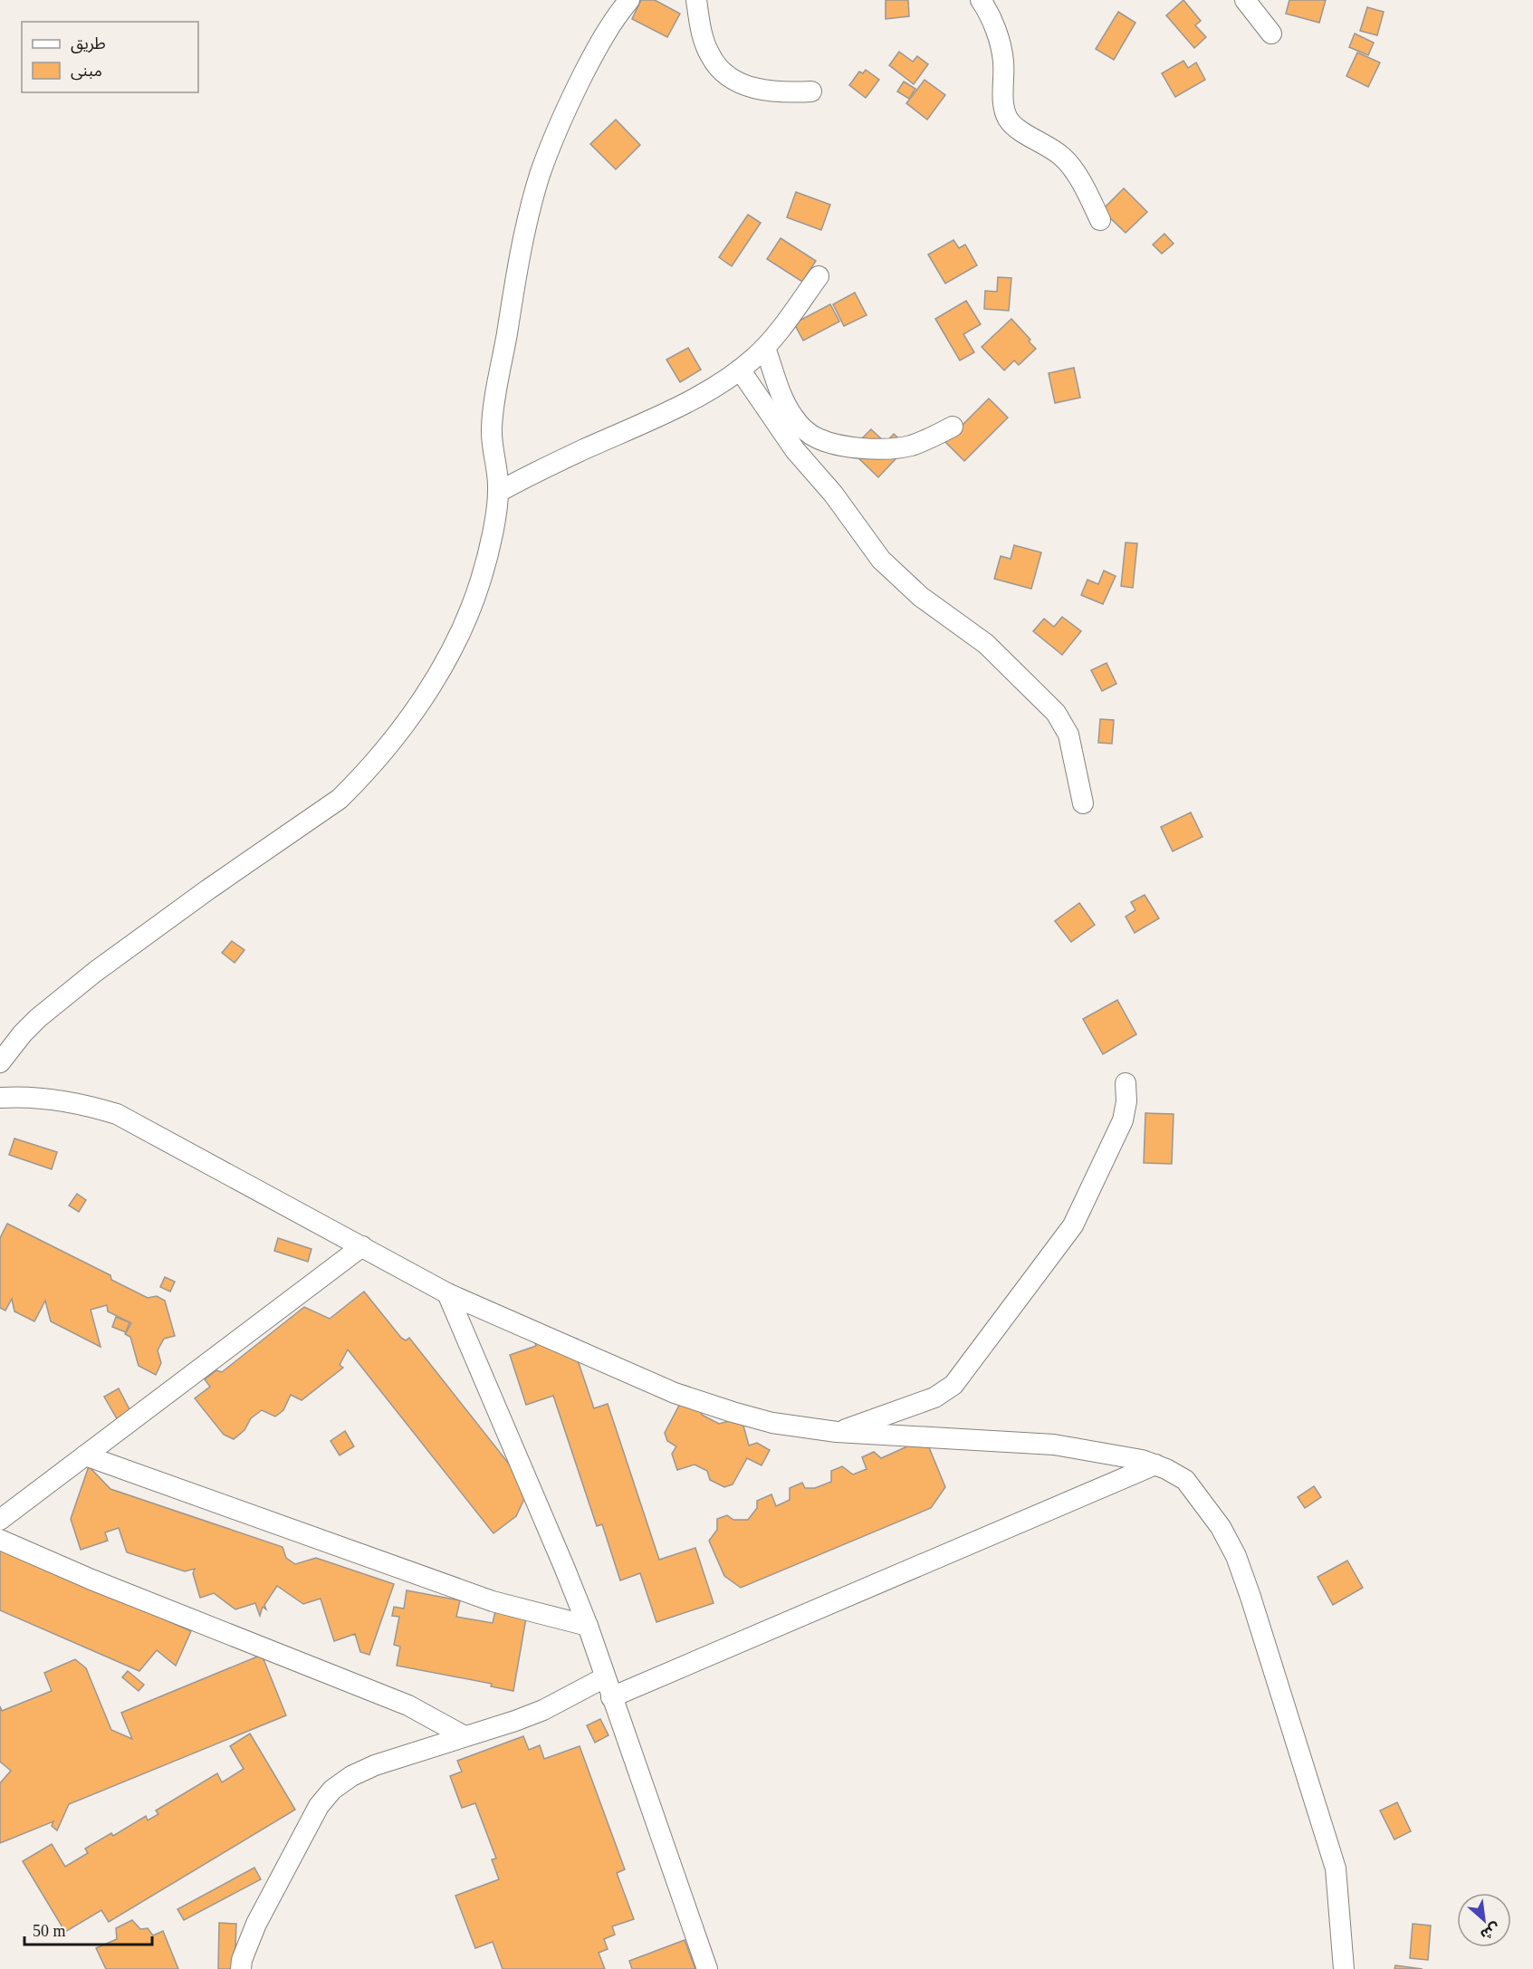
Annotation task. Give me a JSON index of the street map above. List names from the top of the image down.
{
  "legend": ["طريق", "مبنى"],
  "scale_bar": "50 m",
  "north": "bottom right"
}
